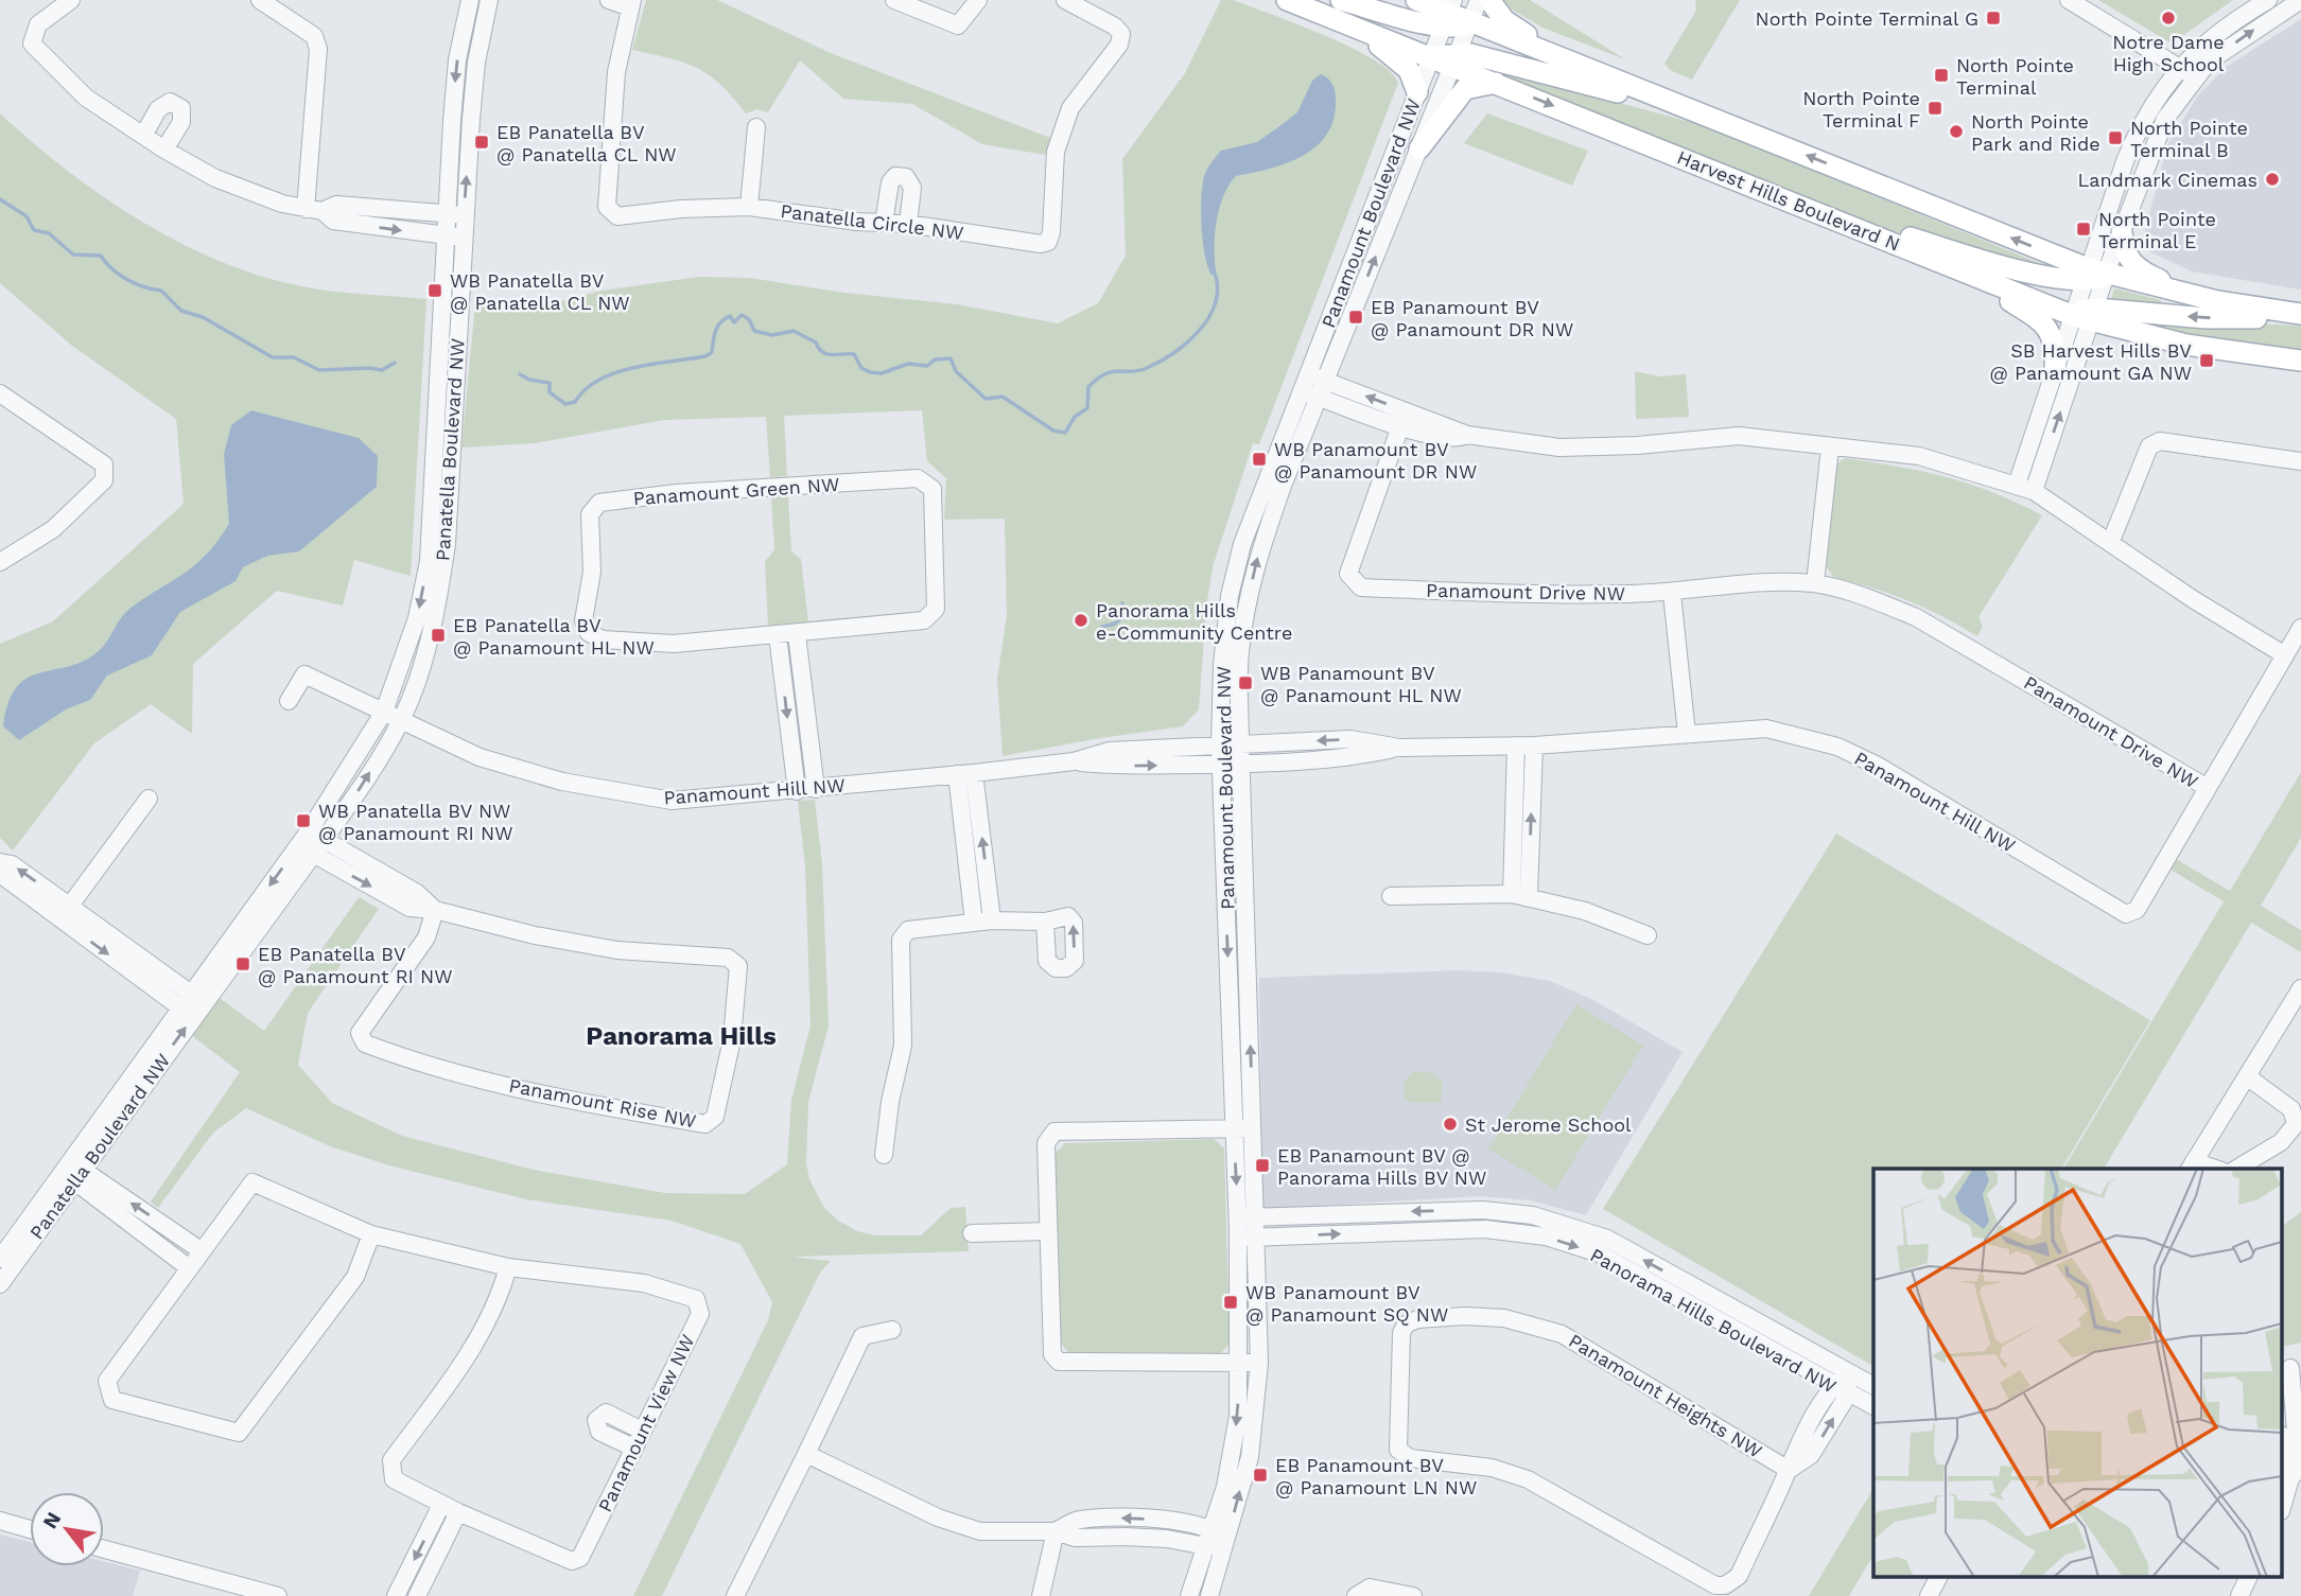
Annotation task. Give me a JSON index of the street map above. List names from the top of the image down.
{
  "streets": {
    "main road": ["Harvest Hills Boulevard N"],
    "street": [
      "Panamount Boulevard NW",
      "Panatella Circle NW",
      "Panatella Boulevard NW",
      "Panamount Green NW",
      "Panamount Drive NW",
      "Panamount Hill NW",
      "Panamount Rise NW",
      "Panorama Hills Boulevard NW",
      "Panamount Heights NW",
      "Panamount View NW"
    ]
  },
  "crossings": [
    ["Harvest Hills Boulevard N", "Panamount Boulevard NW"],
    ["Panamount Boulevard NW", "Panamount Hill NW"],
    ["Panamount Boulevard NW", "Panorama Hills Boulevard NW"],
    ["Panatella Boulevard NW", "Panamount Hill NW"],
    ["Panatella Boulevard NW", "Panamount Rise NW"],
    ["Panamount Drive NW", "Panamount Hill NW"],
    ["Panorama Hills Boulevard NW", "Panamount Heights NW"]
  ],
  "districts": ["Panorama Hills"],
  "places": {
    "transit": [
      "North Pointe Terminal G",
      "North Pointe Terminal",
      "North Pointe Terminal F",
      "North Pointe Terminal B",
      "EB Panatella BV @ Panatella CL NW",
      "North Pointe Terminal E",
      "WB Panatella BV @ Panatella CL NW",
      "EB Panamount BV @ Panamount DR NW",
      "SB Harvest Hills BV @ Panamount GA NW",
      "WB Panamount BV @ Panamount DR NW",
      "EB Panatella BV @ Panamount HL NW",
      "WB Panamount BV @ Panamount HL NW",
      "WB Panatella BV NW @ Panamount RI NW",
      "EB Panatella BV @ Panamount RI NW",
      "EB Panamount BV @ Panorama Hills BV NW",
      "WB Panamount BV @ Panamount SQ NW",
      "EB Panamount BV @ Panamount LN NW"
    ],
    "other": [
      "Notre Dame High School",
      "North Pointe Park and Ride",
      "Landmark Cinemas",
      "Panorama Hills e-Community Centre",
      "St Jerome School"
    ]
  },
  "north": "top left"
}
